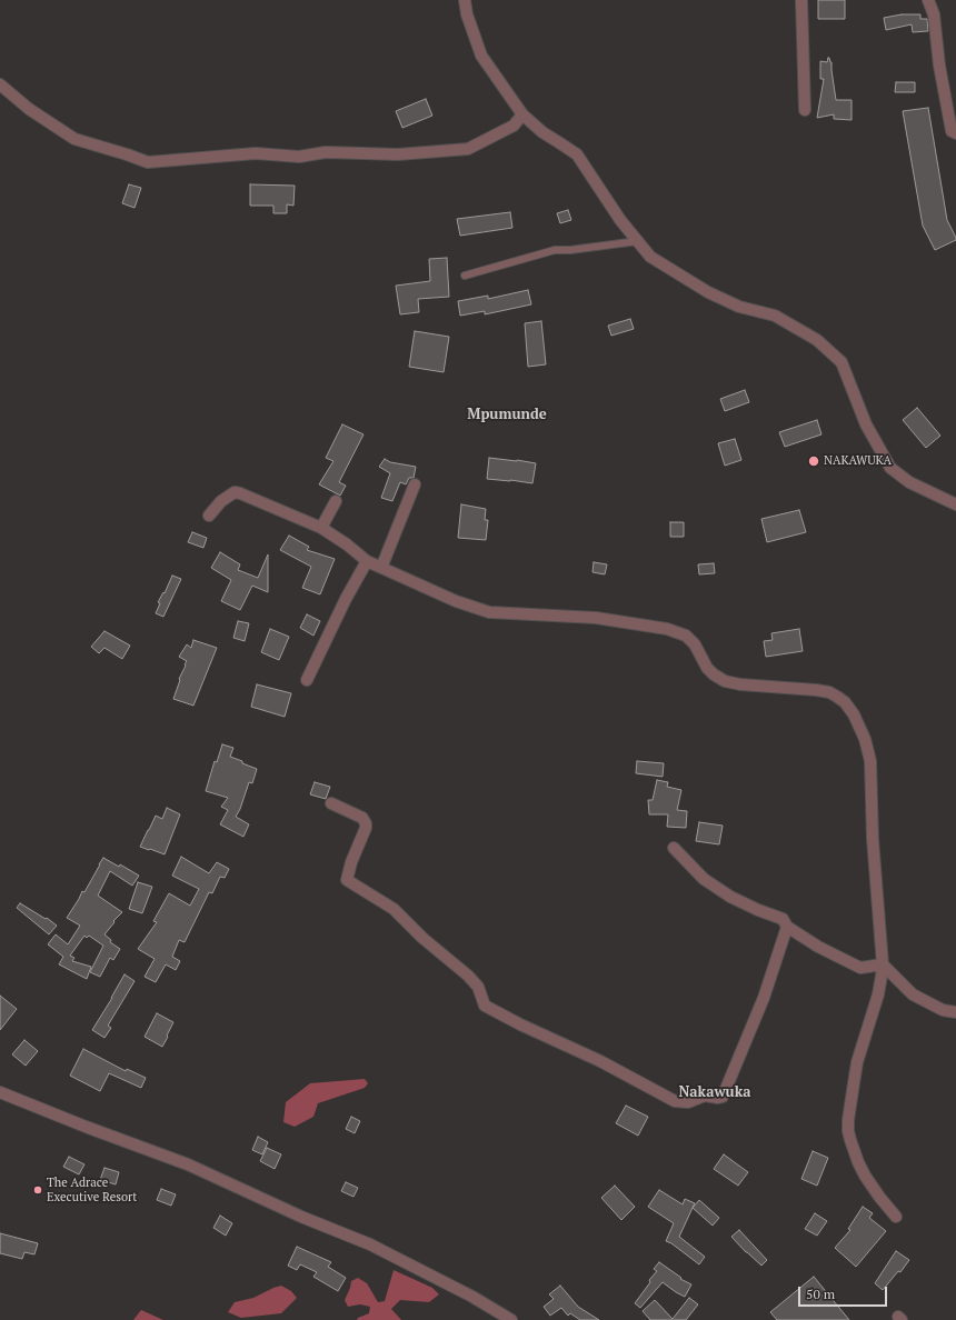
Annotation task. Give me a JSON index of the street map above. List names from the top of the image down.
{
  "districts": ["Mpumunde", "Nakawuka"],
  "places": ["NAKAWUKA", "The Adrace Executive Resort"],
  "scale_bar": "50 m"
}
